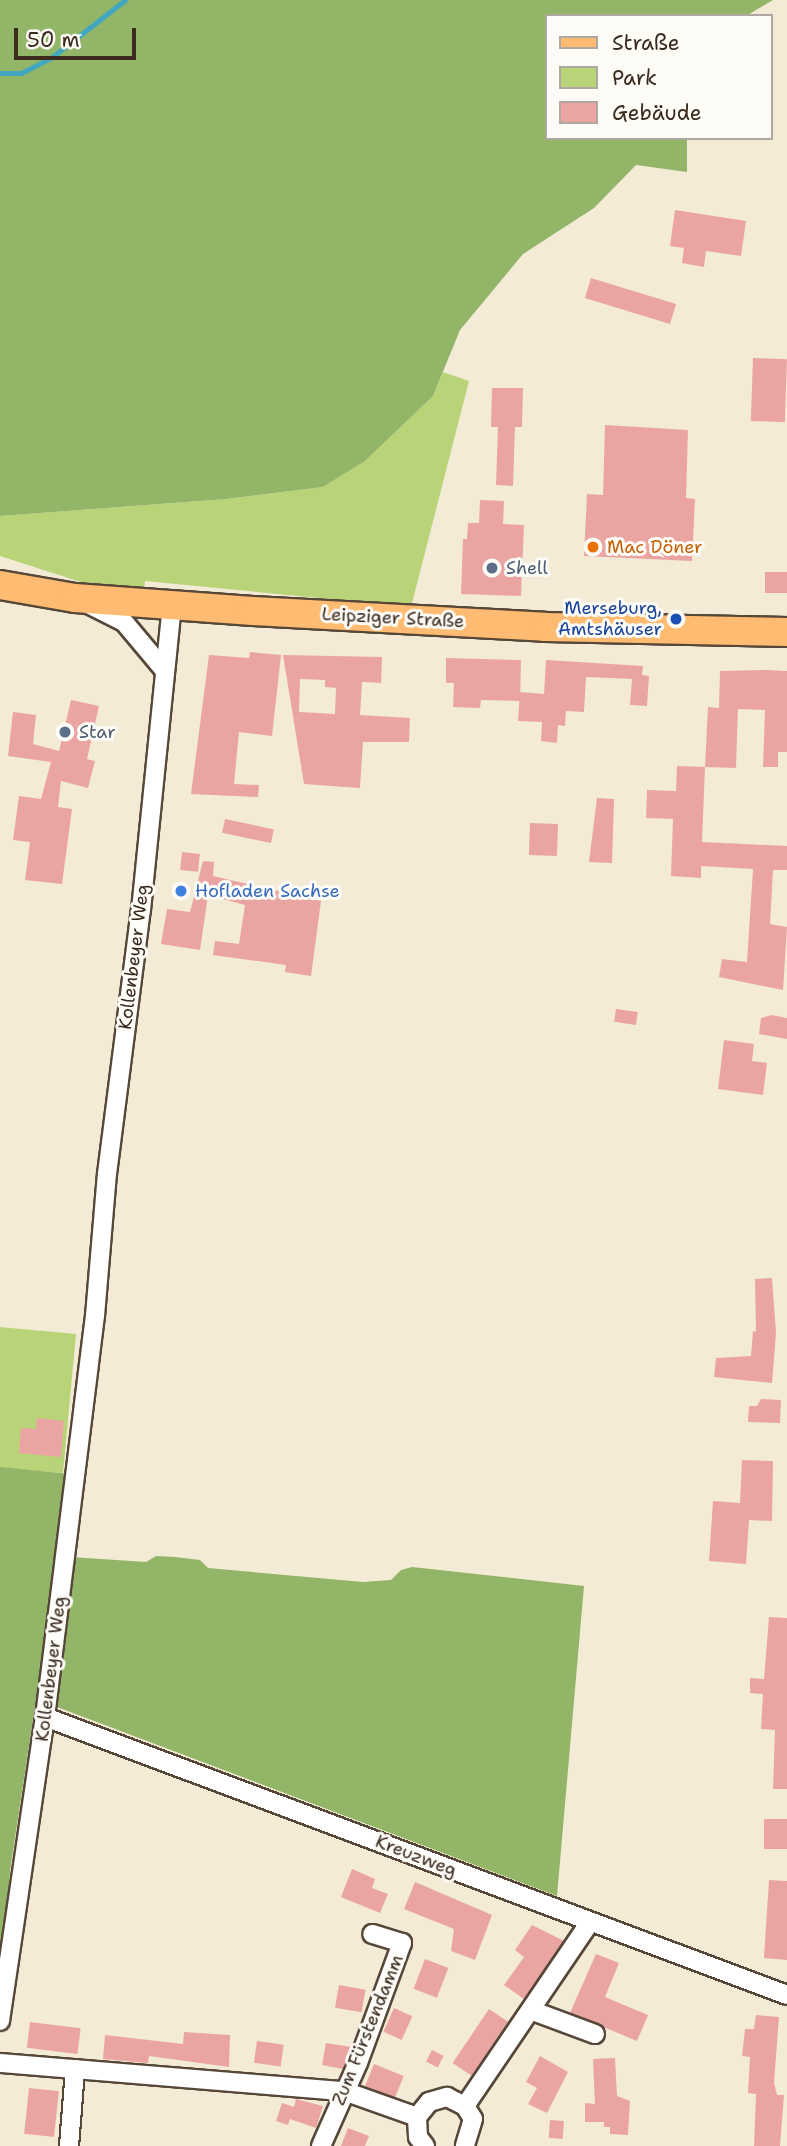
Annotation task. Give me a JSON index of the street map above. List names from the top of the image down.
{
  "streets": {
    "main road": ["Leipziger Straße"],
    "street": ["Kollenbeyer Weg", "Kreuzweg", "Zum Fürstendamm"]
  },
  "crossings": [
    ["Leipziger Straße", "Kollenbeyer Weg"],
    ["Kollenbeyer Weg", "Kreuzweg"]
  ],
  "places": [
    "Mac Döner",
    "Shell",
    "Merseburg, Amtshäuser",
    "Star",
    "Hofladen Sachse"
  ],
  "legend": ["Straße", "Park", "Gebäude"],
  "scale_bar": "50 m"
}
